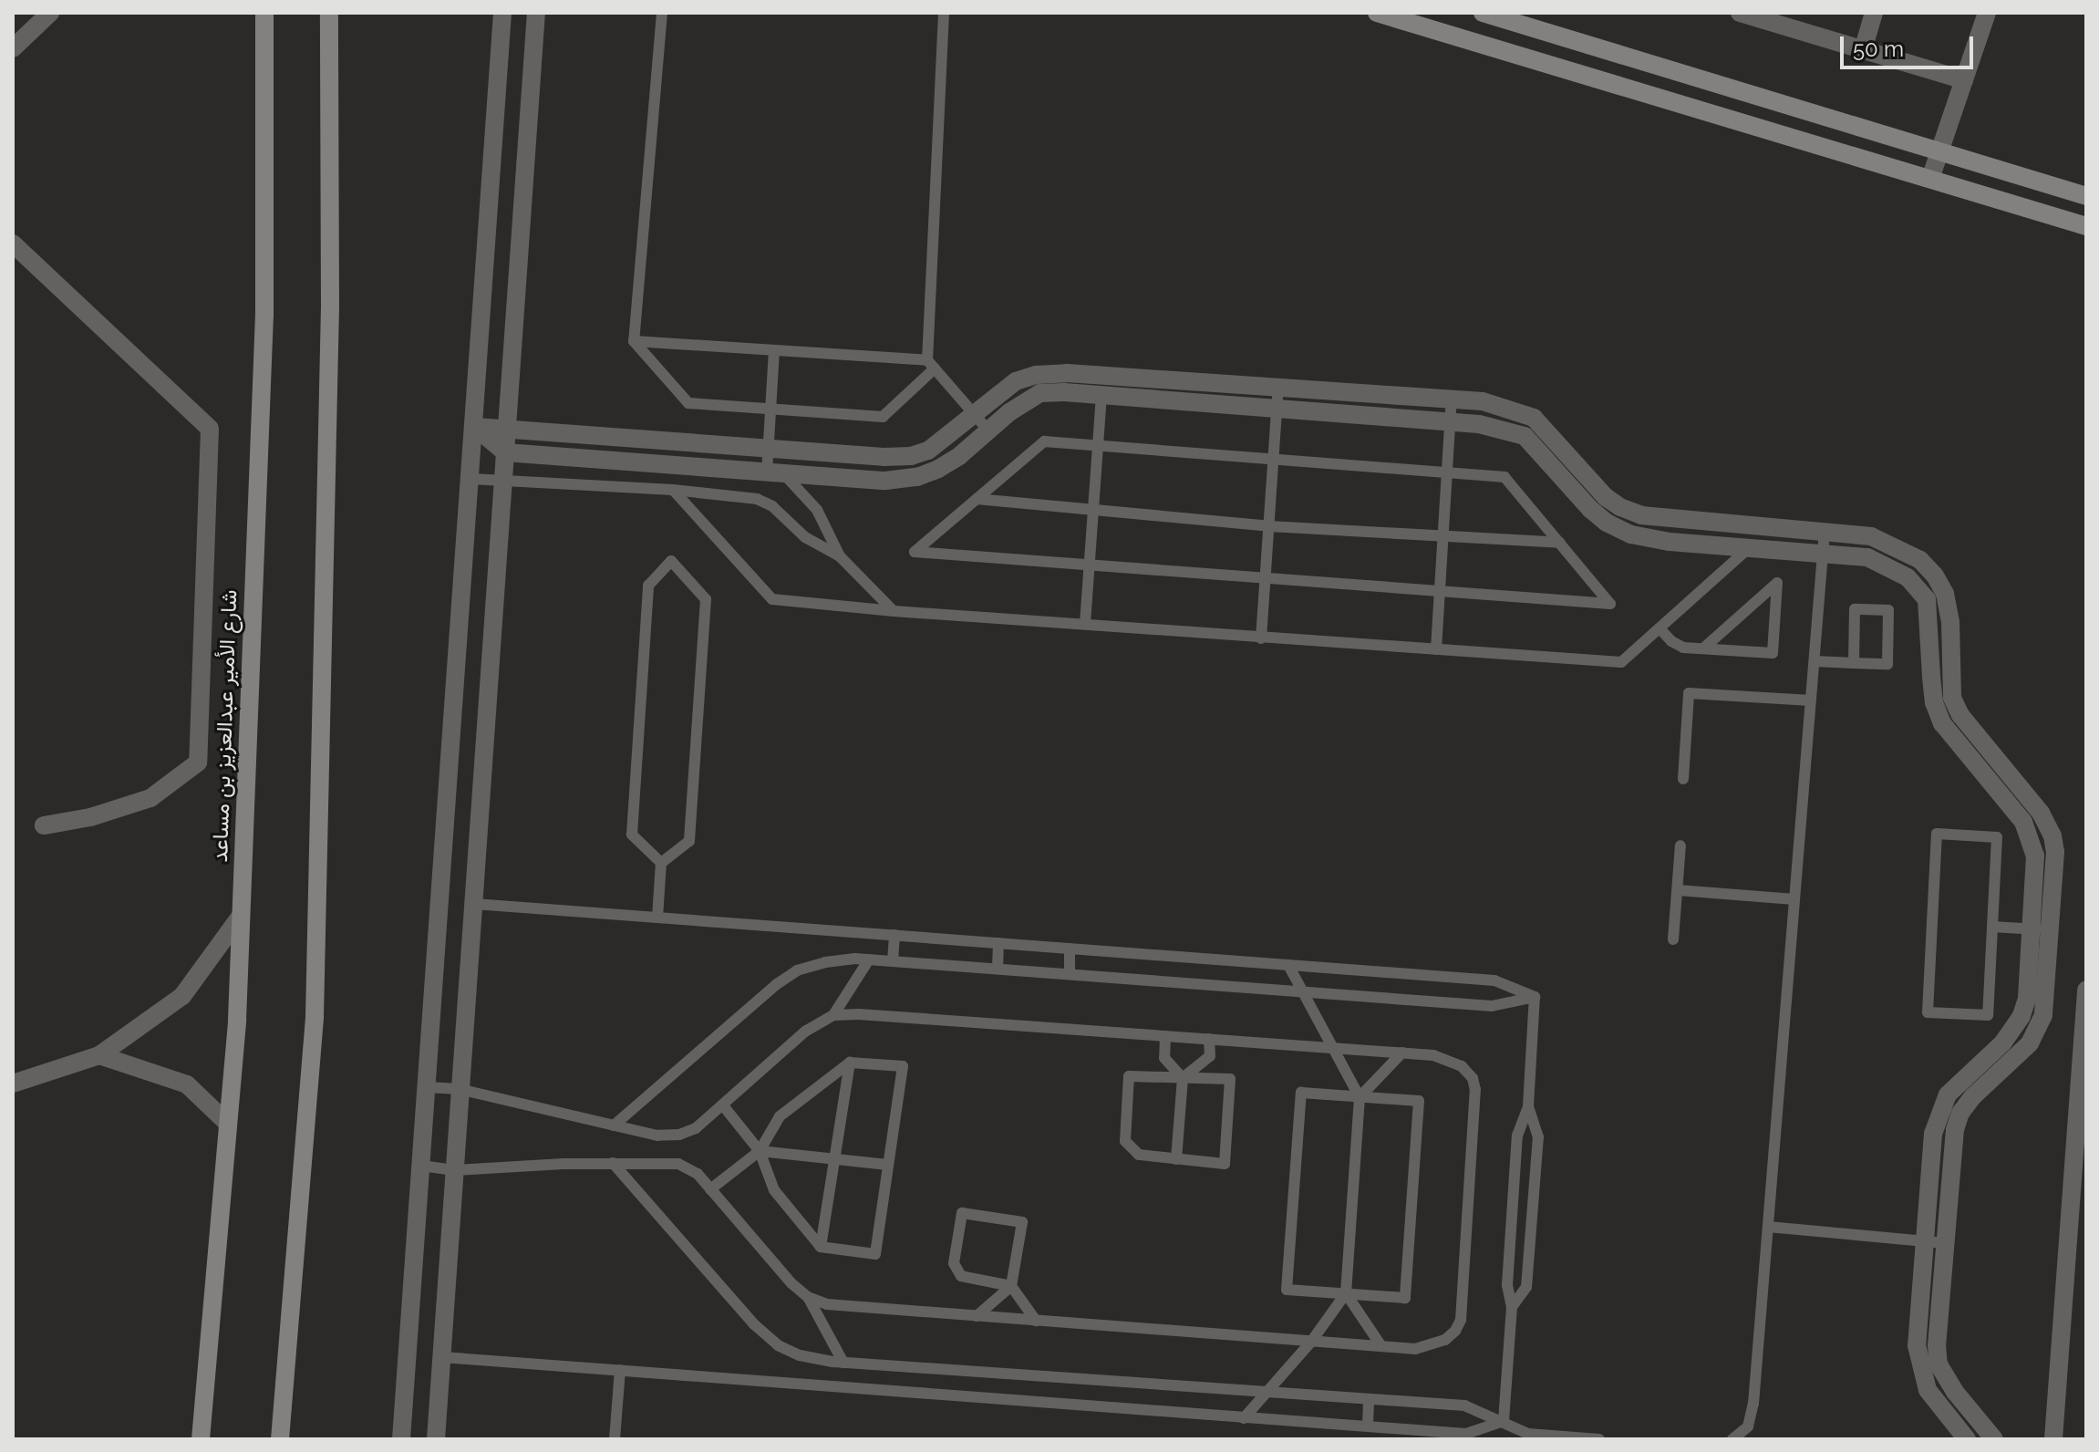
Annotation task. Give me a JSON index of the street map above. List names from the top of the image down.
{
  "streets": {
    "street": ["شارع الأمير عبدالعزيز بن مساعد"]
  },
  "scale_bar": "50 m"
}
